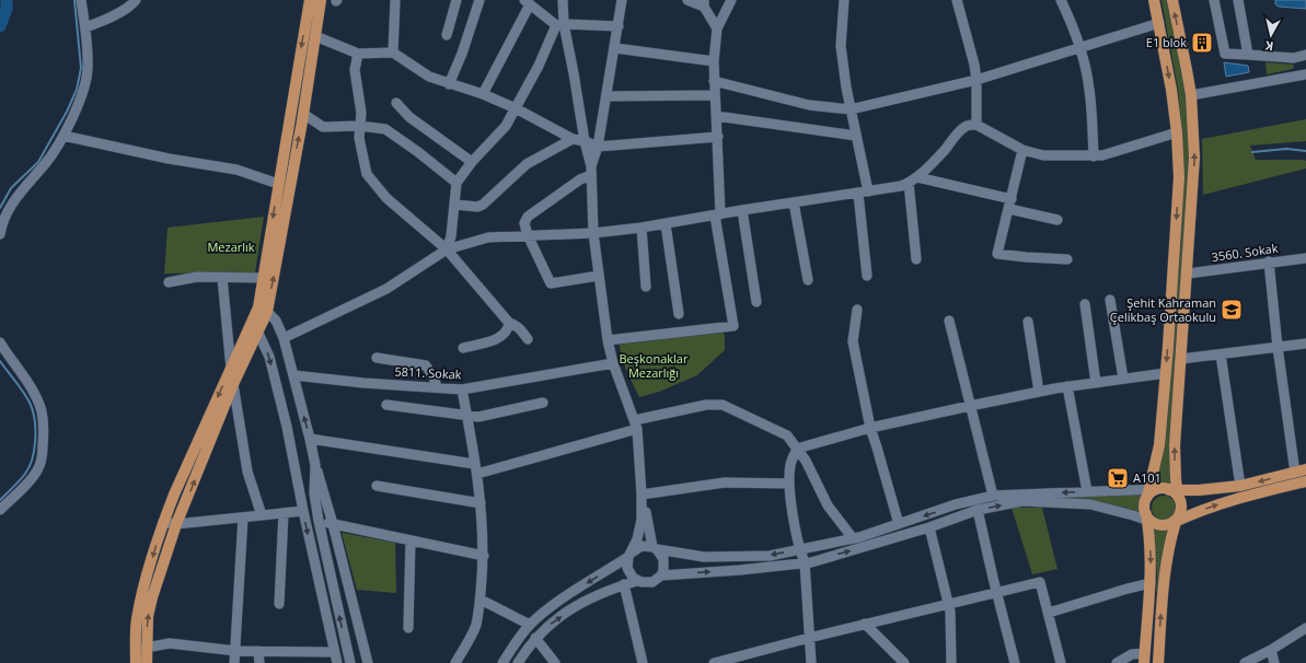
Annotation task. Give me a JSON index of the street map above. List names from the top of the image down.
{
  "streets": {
    "street": ["3560. Sokak", "5811. Sokak"]
  },
  "parks": ["Mezarlık", "Beşkonaklar Mezarlığı"],
  "places": {
    "building": ["E1 blok"],
    "school or university": ["Şehit Kahraman Çelikbaş Ortaokulu"],
    "supermarket": ["A101"]
  },
  "north": "bottom"
}
